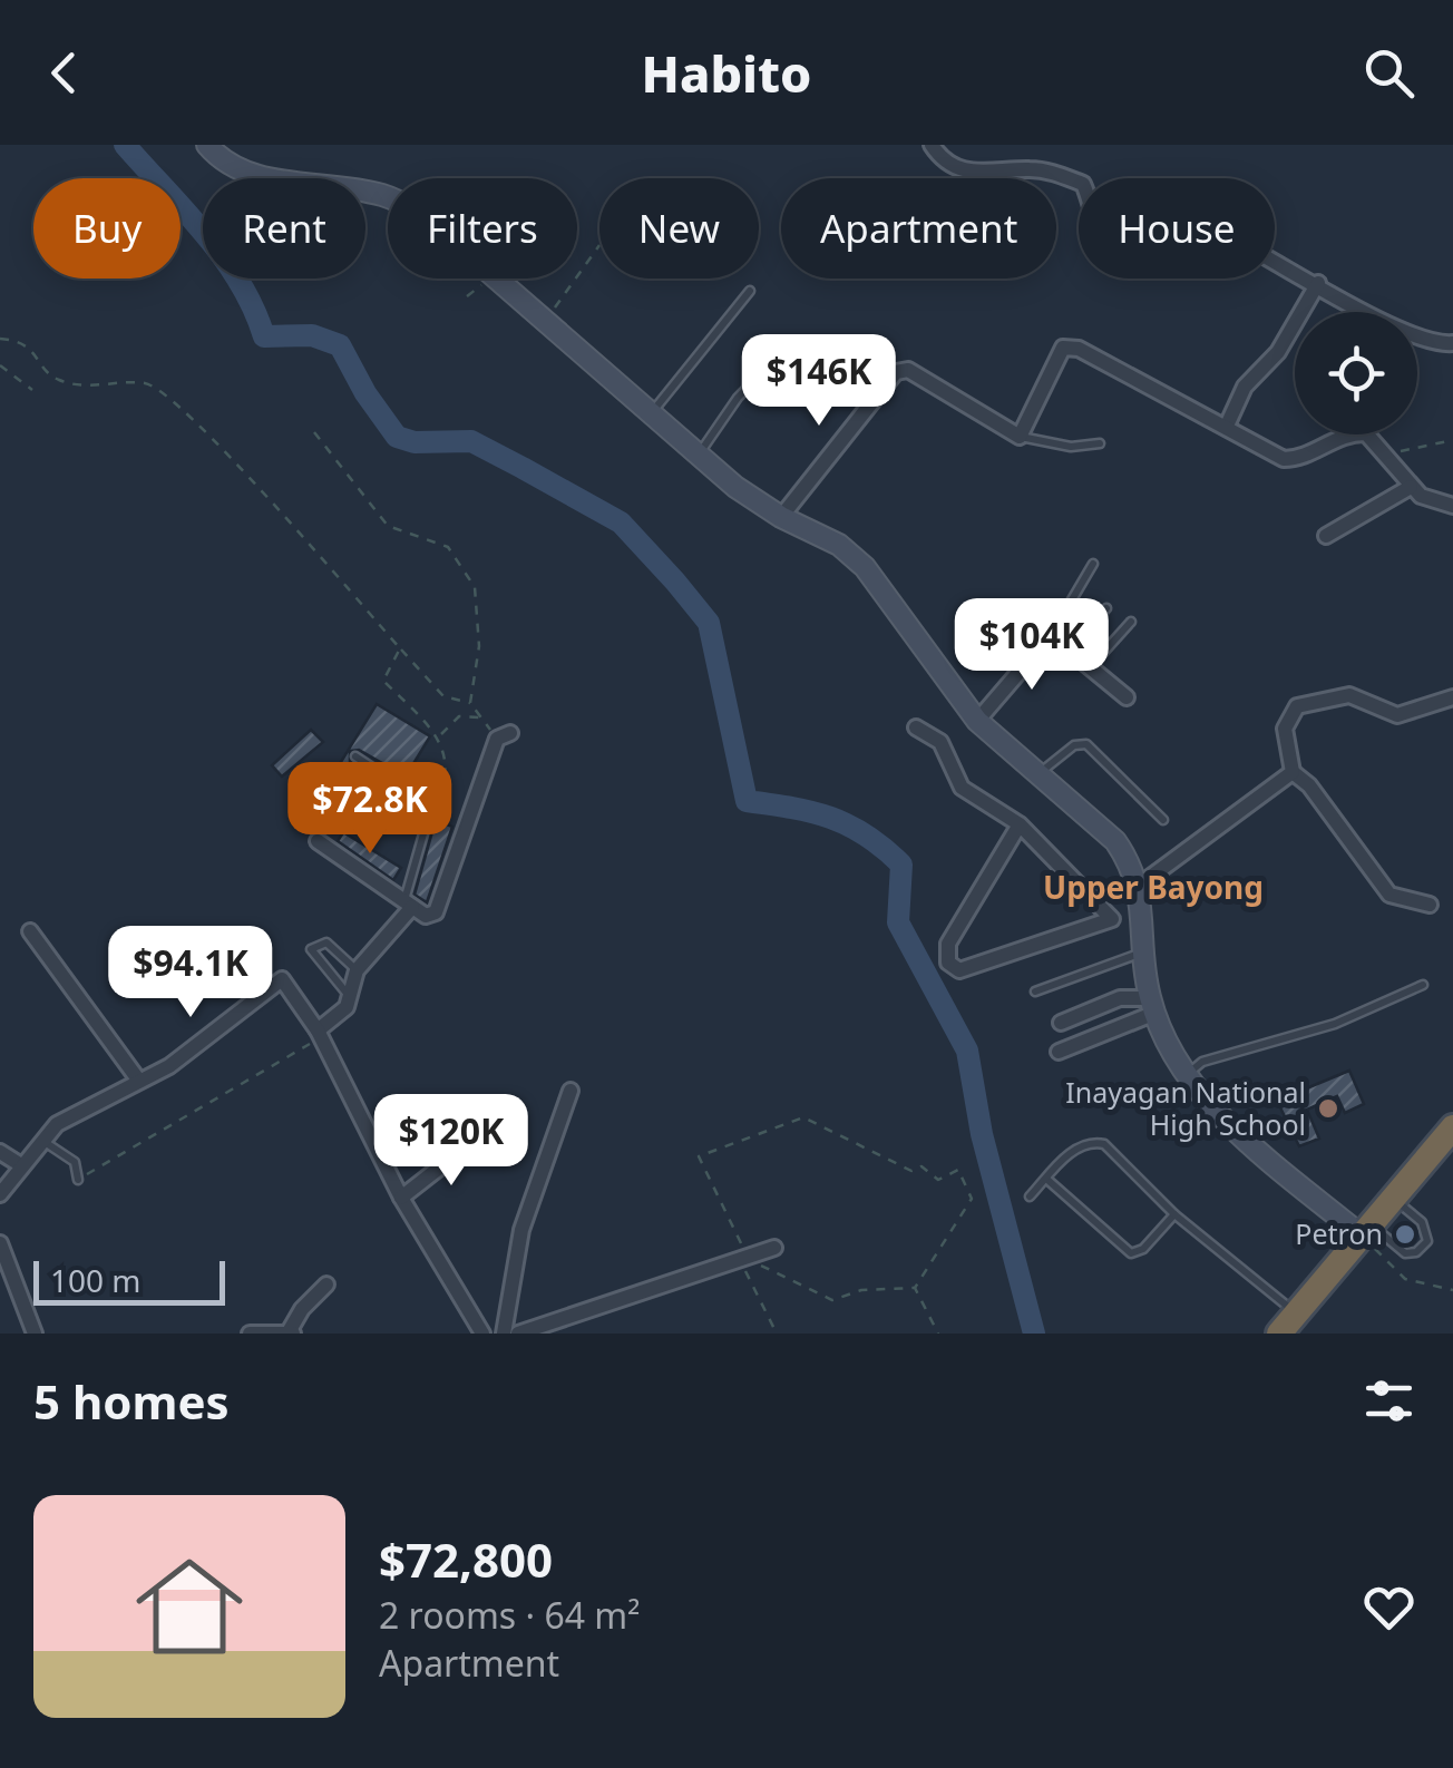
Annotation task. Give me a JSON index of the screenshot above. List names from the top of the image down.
{
  "districts": ["Upper Bayong"],
  "places": ["Inayagan National High School", "Petron"],
  "scale_bar": "100 m",
  "page": {
    "header": "Habito",
    "chip": [
      "Buy",
      "Rent",
      "Filters",
      "New",
      "Apartment",
      "House"
    ],
    "price": [
      "$146K",
      "$104K",
      "$72.8K",
      "$94.1K",
      "$120K"
    ],
    "scale": "100 m",
    "heading": "5 homes",
    "list": [
      {
        "name": "$72,800",
        "note": "2 rooms · 64 m² · Apartment"
      }
    ]
  }
}
